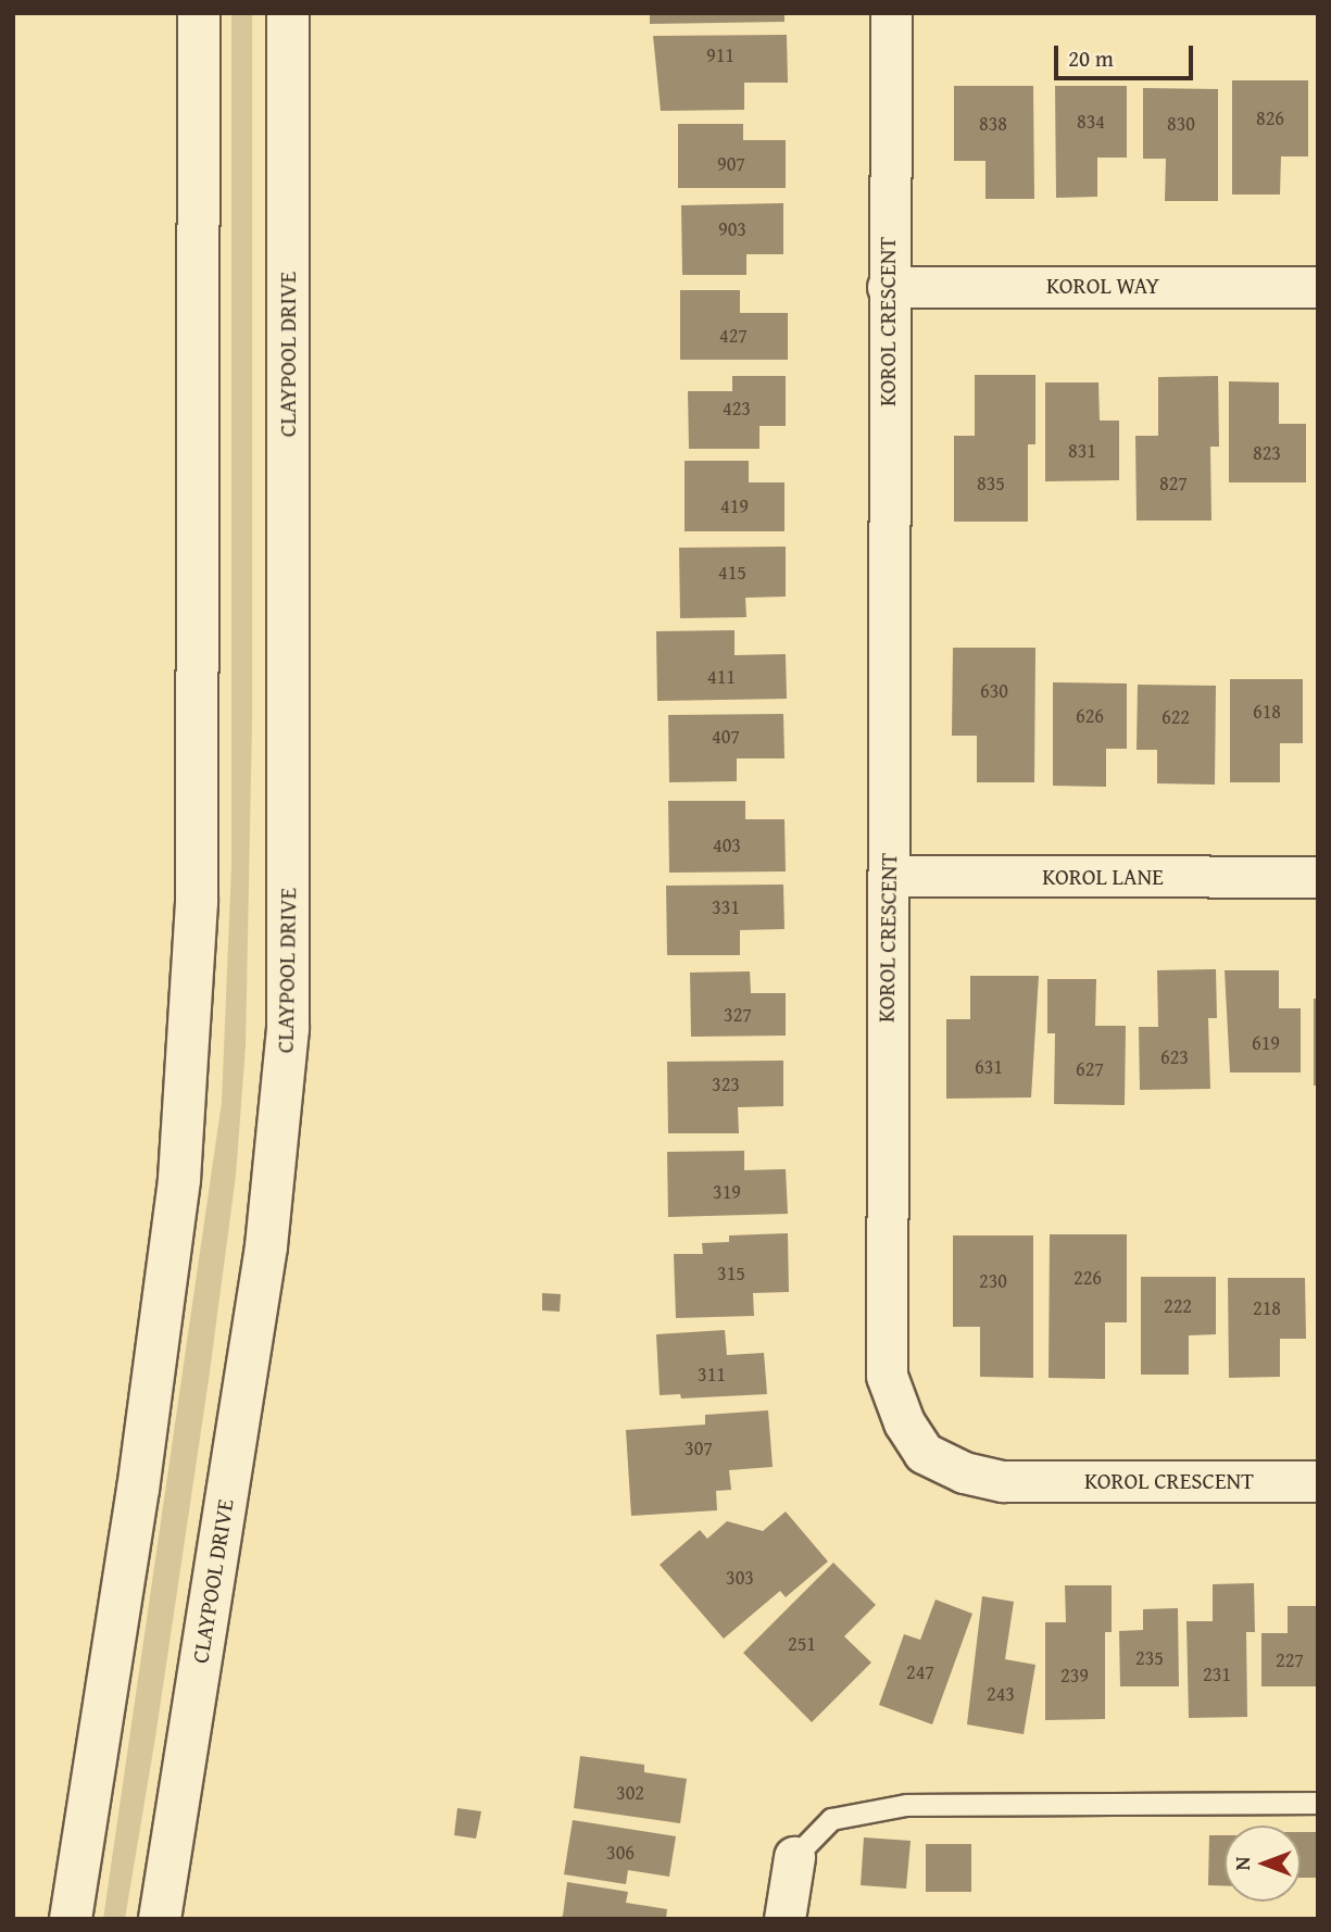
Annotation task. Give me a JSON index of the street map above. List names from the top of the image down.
{
  "streets": {
    "main road": ["CLAYPOOL DRIVE"],
    "street": ["KOROL WAY", "KOROL CRESCENT", "KOROL LANE"]
  },
  "crossings": [
    ["KOROL WAY", "KOROL CRESCENT"],
    ["KOROL CRESCENT", "KOROL LANE"]
  ],
  "house_numbers": [
    "911",
    "826",
    "834",
    "838",
    "830",
    "907",
    "903",
    "427",
    "423",
    "831",
    "823",
    "835",
    "827",
    "419",
    "415",
    "411",
    "630",
    "618",
    "626",
    "622",
    "407",
    "403",
    "331",
    "327",
    "619",
    "623",
    "631",
    "627",
    "323",
    "319",
    "315",
    "226",
    "230",
    "222",
    "218",
    "311",
    "307",
    "303",
    "251",
    "235",
    "227",
    "247",
    "231",
    "239",
    "243",
    "302",
    "306"
  ],
  "scale_bar": "20 m",
  "north": "left"
}
